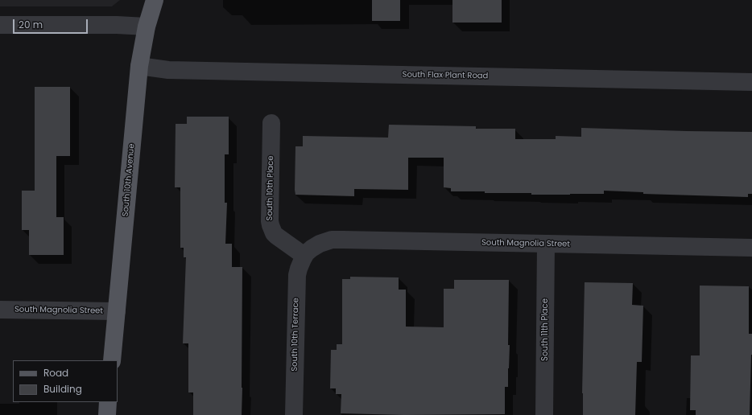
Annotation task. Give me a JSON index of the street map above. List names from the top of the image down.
{
  "streets": {
    "main road": ["South 10th Avenue"],
    "street": [
      "South Flax Plant Road",
      "South 10th Place",
      "South Magnolia Street",
      "South 11th Place",
      "South 10th Terrace"
    ]
  },
  "crossings": [
    ["South Flax Plant Road", "South 10th Avenue"],
    ["South 10th Avenue", "South Magnolia Street"],
    ["South 10th Place", "South Magnolia Street"],
    ["South 10th Place", "South 10th Terrace"],
    ["South Magnolia Street", "South 11th Place"],
    ["South Magnolia Street", "South 10th Terrace"]
  ],
  "legend": ["Road", "Building"],
  "scale_bar": "20 m"
}
